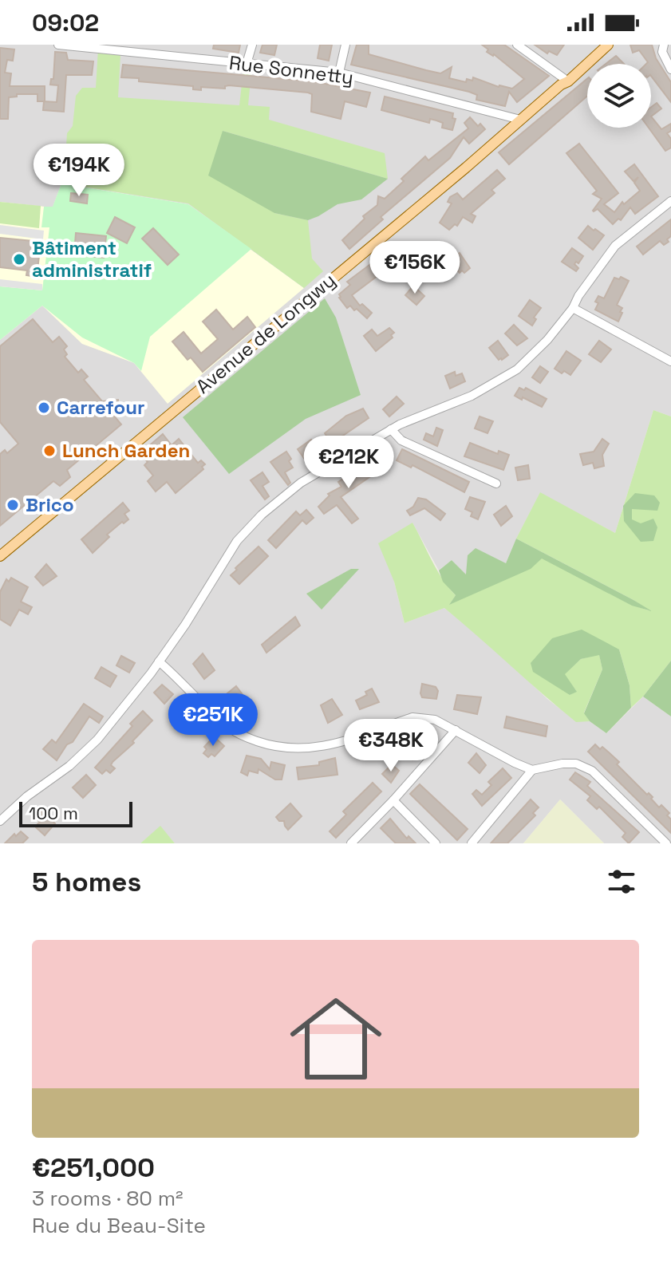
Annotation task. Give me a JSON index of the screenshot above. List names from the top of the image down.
{
  "streets": {
    "main road": ["Avenue de Longwy"],
    "street": ["Rue Sonnetty"]
  },
  "crossings": [
    ["Rue Sonnetty", "Avenue de Longwy"]
  ],
  "places": [
    "Bâtiment administratif",
    "Carrefour",
    "Lunch Garden",
    "Brico"
  ],
  "scale_bar": "100 m",
  "page": {
    "status": "09:02",
    "price": [
      "€194K",
      "€156K",
      "€212K",
      "€251K",
      "€348K"
    ],
    "scale": "100 m",
    "heading": "5 homes",
    "list": [
      {
        "name": "€251,000",
        "note": "3 rooms · 80 m² · Rue du Beau-Site"
      }
    ]
  }
}
